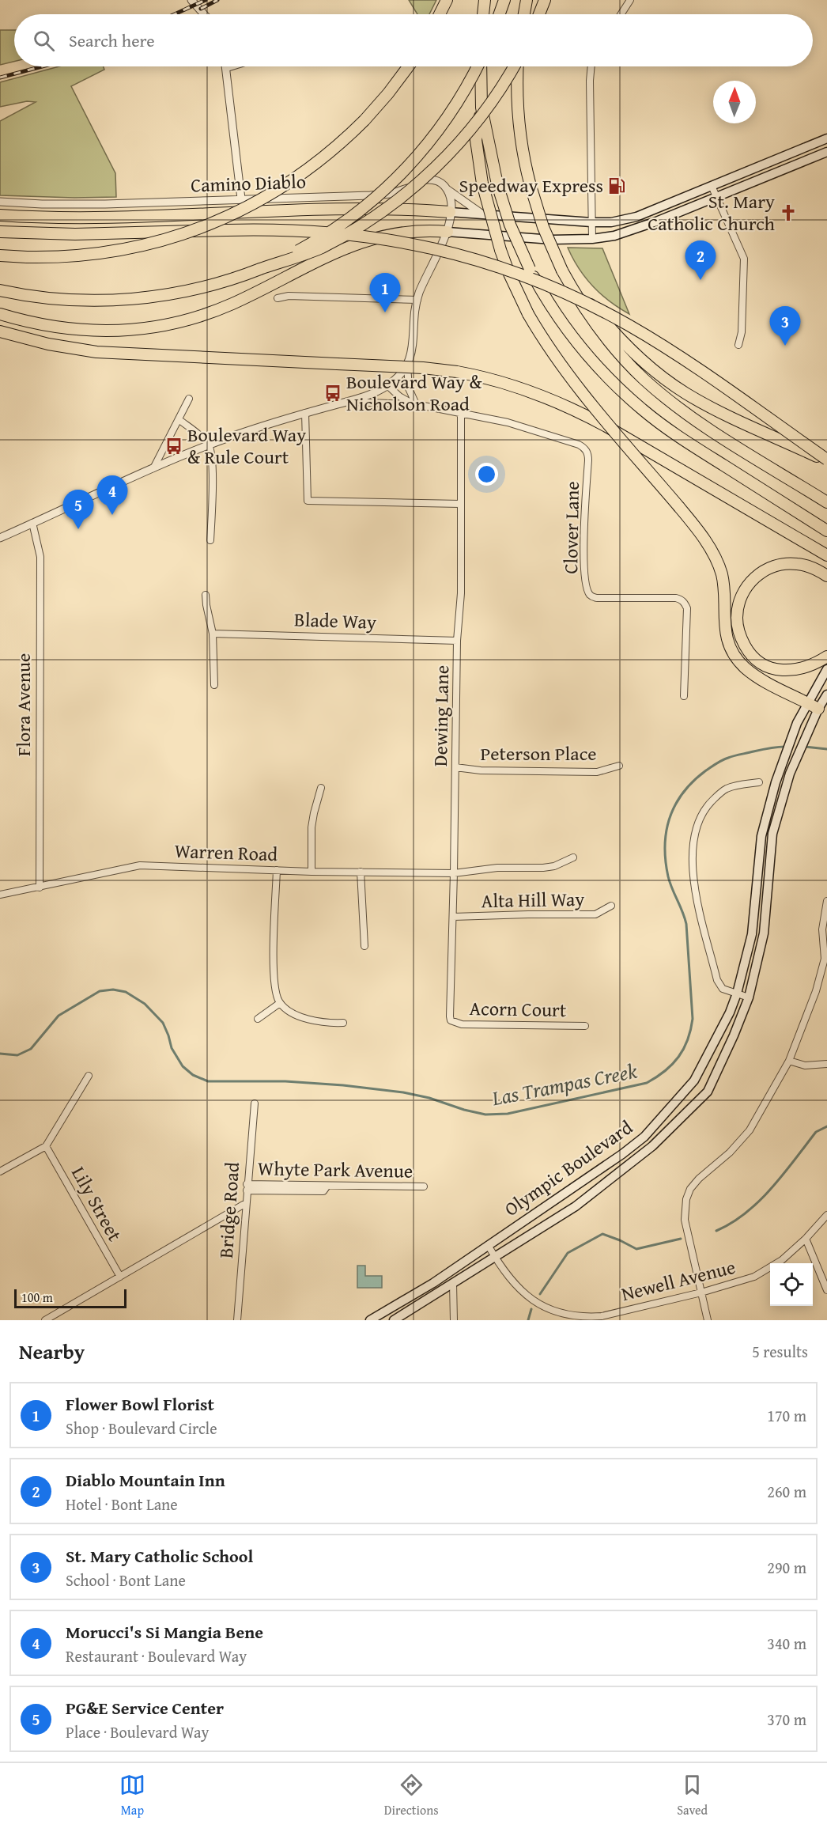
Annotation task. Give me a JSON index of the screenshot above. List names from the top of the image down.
{
  "streets": {
    "main road": ["Olympic Boulevard"],
    "street": [
      "Camino Diablo",
      "Clover Lane",
      "Blade Way",
      "Flora Avenue",
      "Dewing Lane",
      "Peterson Place",
      "Warren Road",
      "Alta Hill Way",
      "Acorn Court",
      "Whyte Park Avenue",
      "Lily Street",
      "Bridge Road",
      "Newell Avenue"
    ]
  },
  "crossings": [
    ["Clover Lane", "Dewing Lane"],
    ["Blade Way", "Dewing Lane"],
    ["Flora Avenue", "Warren Road"],
    ["Dewing Lane", "Peterson Place"],
    ["Dewing Lane", "Warren Road"],
    ["Dewing Lane", "Alta Hill Way"],
    ["Dewing Lane", "Acorn Court"],
    ["Olympic Boulevard", "Newell Avenue"],
    ["Whyte Park Avenue", "Lily Street"],
    ["Whyte Park Avenue", "Bridge Road"]
  ],
  "water": ["Las Trampas Creek"],
  "places": {
    "fuel station": ["Speedway Express"],
    "church": ["St. Mary Catholic Church"],
    "bus stop": ["Boulevard Way & Nicholson Road", "Boulevard Way & Rule Court"]
  },
  "scale_bar": "100 m",
  "north": "top",
  "page": {
    "search": "Search here",
    "pins": [
      "2",
      "1",
      "3",
      "4",
      "5"
    ],
    "scale": "100 m",
    "heading": ["Nearby", "5 results"],
    "list": [
      {
        "mark": "1",
        "name": "Flower Bowl Florist",
        "note": "Shop · Boulevard Circle",
        "value": "170 m"
      },
      {
        "mark": "2",
        "name": "Diablo Mountain Inn",
        "note": "Hotel · Bont Lane",
        "value": "260 m"
      },
      {
        "mark": "3",
        "name": "St. Mary Catholic School",
        "note": "School · Bont Lane",
        "value": "290 m"
      },
      {
        "mark": "4",
        "name": "Morucci's Si Mangia Bene",
        "note": "Restaurant · Boulevard Way",
        "value": "340 m"
      },
      {
        "mark": "5",
        "name": "PG&E Service Center",
        "note": "Place · Boulevard Way",
        "value": "370 m"
      }
    ],
    "nav": ["Map", "Directions", "Saved"]
  }
}
